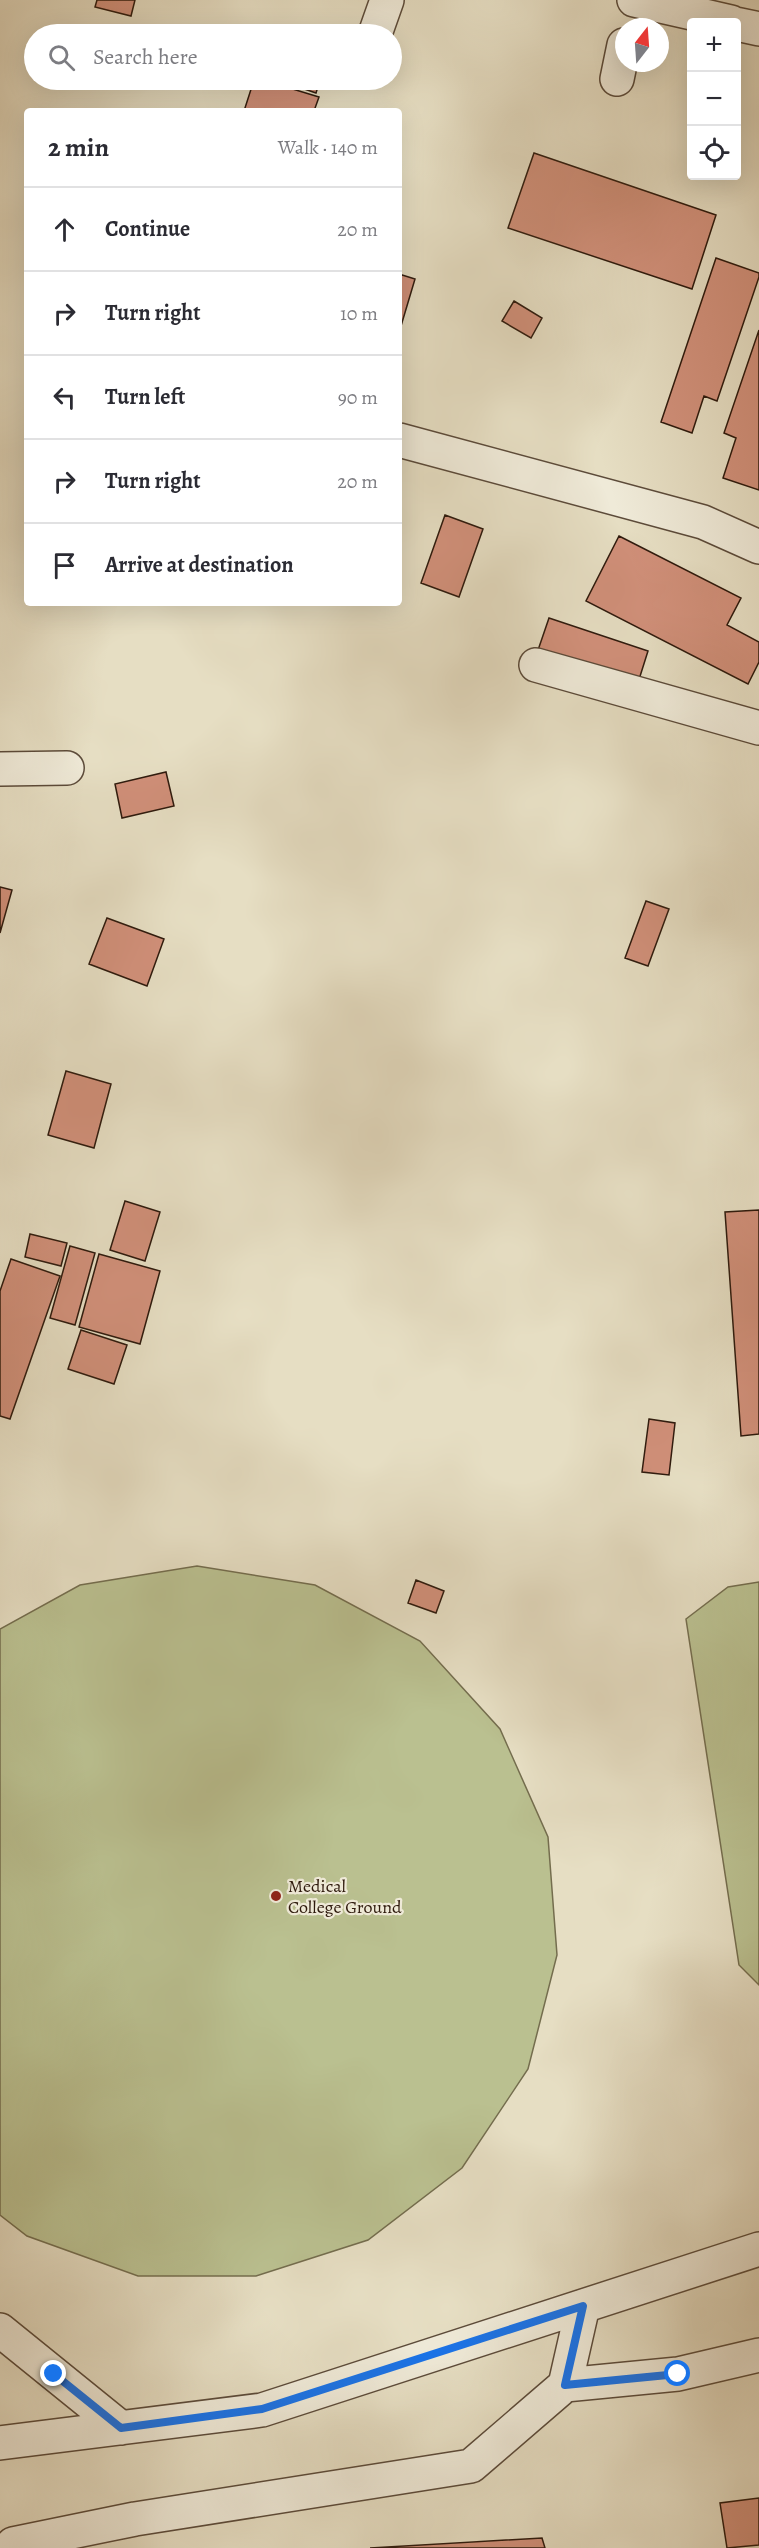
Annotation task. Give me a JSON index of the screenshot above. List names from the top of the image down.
{
  "places": ["Medical College Ground"],
  "north": "top",
  "page": {
    "map_buttons": ["+", "−"],
    "search": "Search here",
    "heading": ["2 min", "Walk · 140 m"],
    "list": [
      ["Continue", "20 m"],
      ["Turn right", "10 m"],
      ["Turn left", "90 m"],
      ["Turn right", "20 m"],
      "Arrive at destination"
    ]
  }
}
